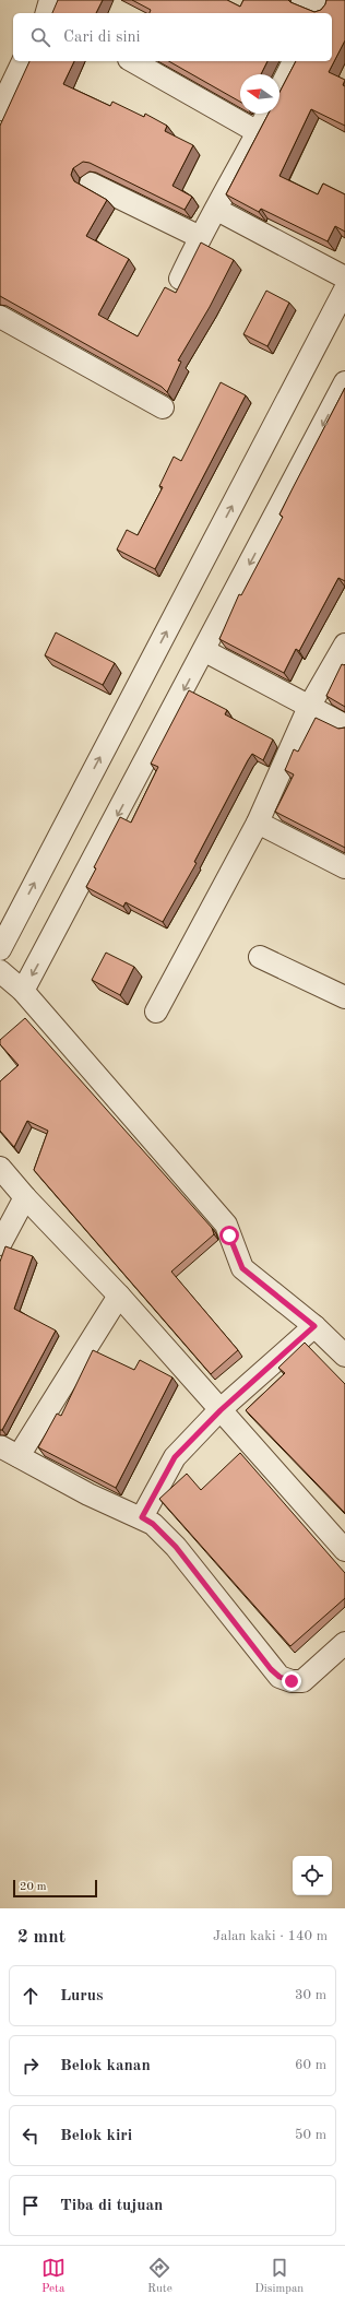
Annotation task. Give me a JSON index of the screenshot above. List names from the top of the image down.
{
  "scale_bar": "20 m",
  "north": "left",
  "page": {
    "search": "Cari di sini",
    "scale": "20 m",
    "heading": ["2 mnt", "Jalan kaki · 140 m"],
    "list": [
      ["Lurus", "30 m"],
      ["Belok kanan", "60 m"],
      ["Belok kiri", "50 m"],
      "Tiba di tujuan"
    ],
    "nav": ["Peta", "Rute", "Disimpan"]
  }
}
